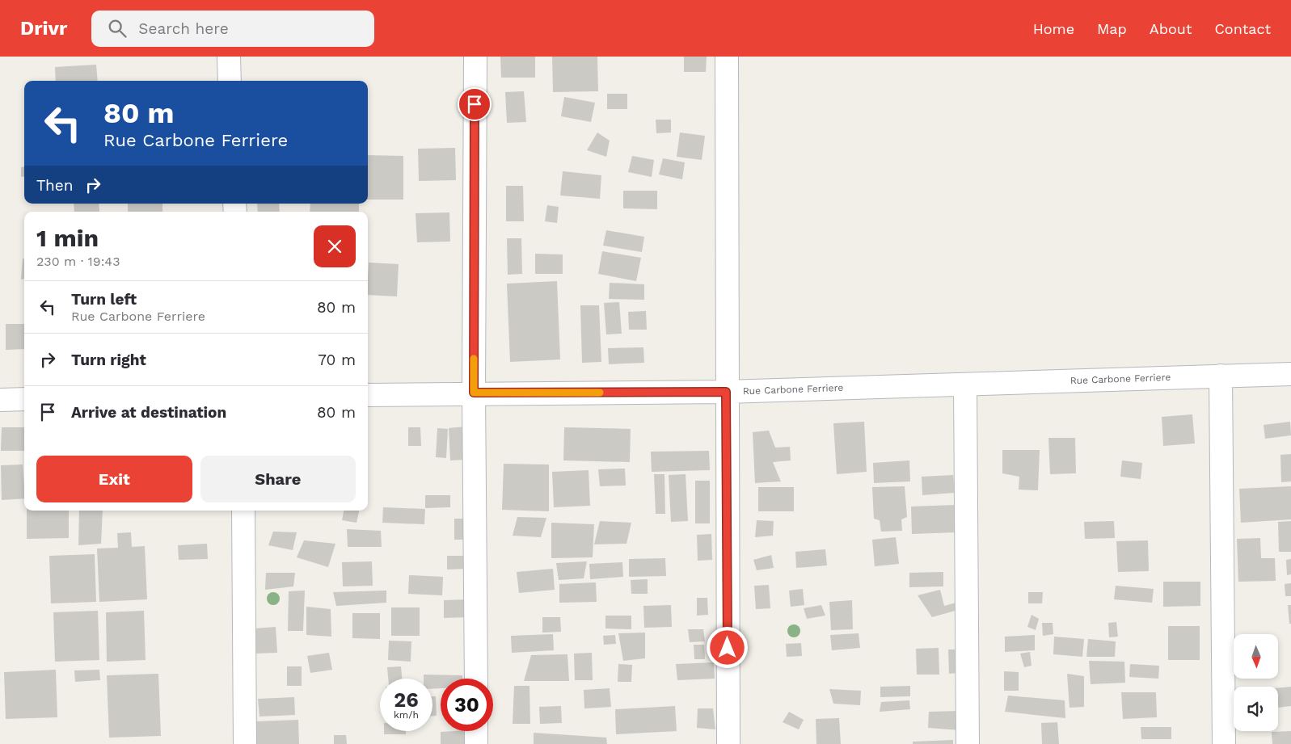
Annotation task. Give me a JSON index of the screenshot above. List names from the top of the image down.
{
  "streets": {
    "street": ["Rue Carbone Ferriere"]
  },
  "north": "bottom",
  "page": {
    "header": "Drivr",
    "search": "Search here",
    "nav": [
      "Home",
      "Map",
      "About",
      "Contact"
    ],
    "turn": ["80 m", "Rue Carbone Ferriere"],
    "then": "Then",
    "heading": ["1 min", "230 m · 19:43"],
    "list": [
      {
        "name": "Turn left",
        "note": "Rue Carbone Ferriere",
        "value": "80 m"
      },
      {
        "name": "Turn right",
        "value": "70 m"
      },
      {
        "name": "Arrive at destination",
        "value": "80 m"
      }
    ],
    "buttons": ["Exit", "Share"],
    "speed": "26 km/h",
    "limit": "30"
  }
}
